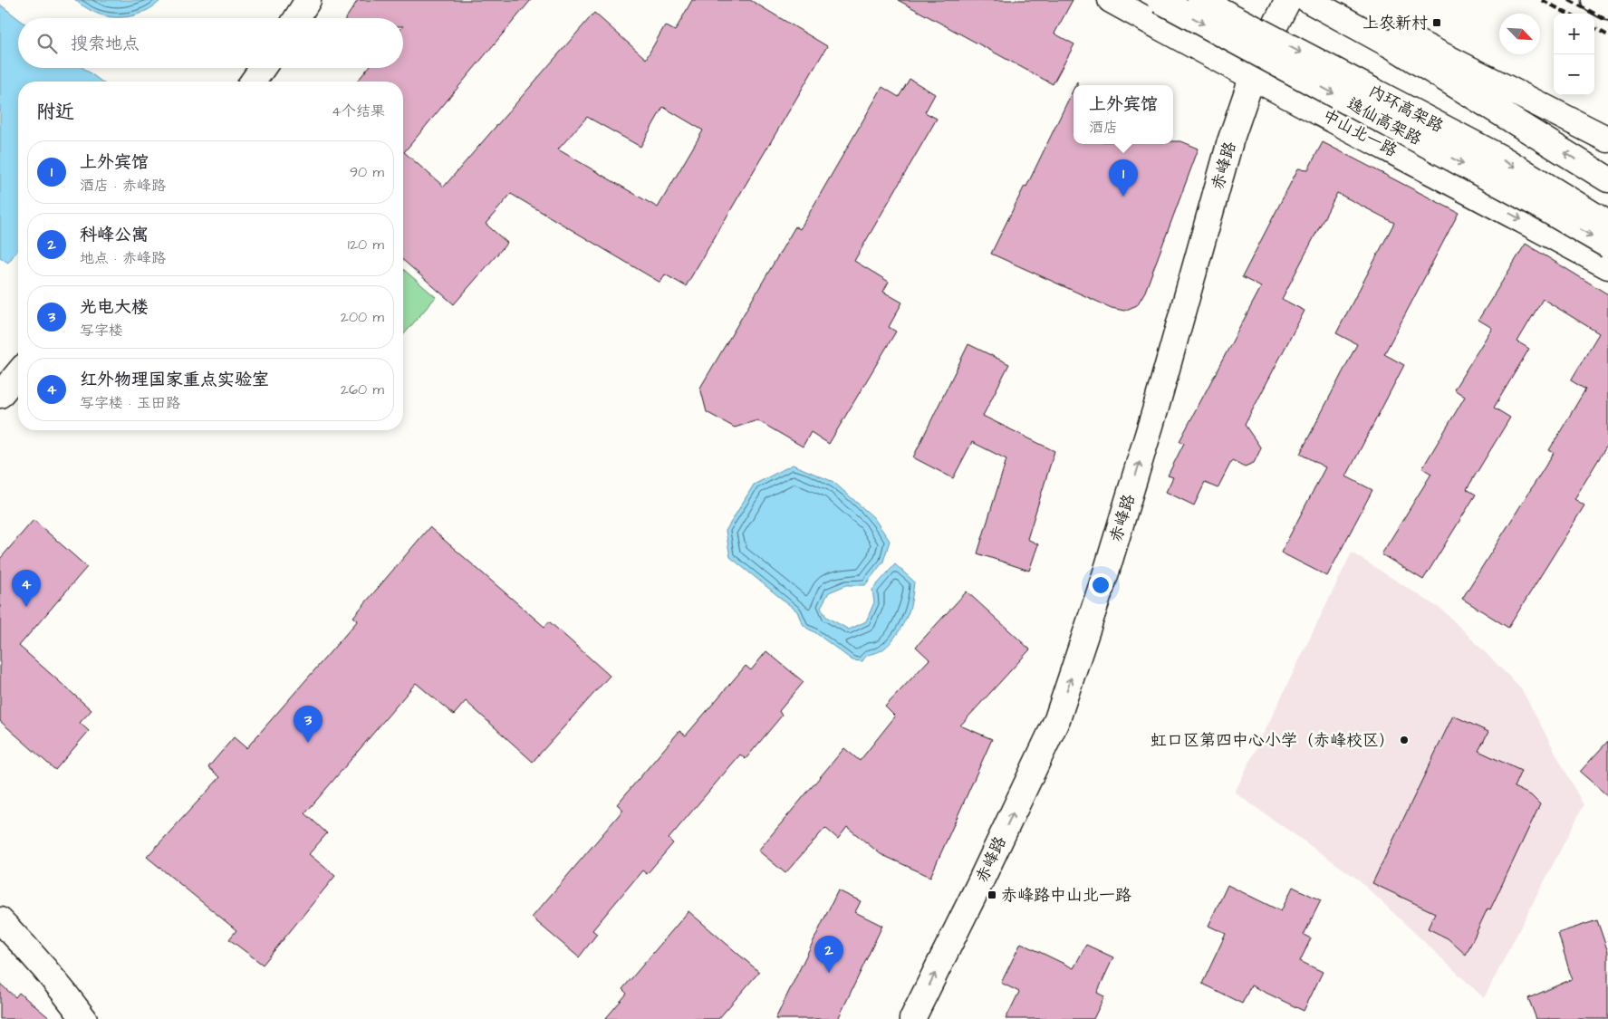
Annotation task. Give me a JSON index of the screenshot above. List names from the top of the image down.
{
  "streets": {
    "main road": [
      "内环高架路",
      "逸仙高架路",
      "中山北一路",
      "赤峰路"
    ]
  },
  "crossings": [
    ["中山北一路", "赤峰路"]
  ],
  "one_way": ["赤峰路"],
  "places": {
    "transit": ["上农新村", "赤峰路中山北一路"],
    "other": ["虹口区第四中心小学（赤峰校区）"]
  },
  "north": "bottom right",
  "page": {
    "map_buttons": ["+", "−"],
    "search": "搜索地点",
    "heading": ["附近", "4个结果"],
    "popup": ["上外宾馆", "酒店"],
    "list": [
      {
        "mark": "1",
        "name": "上外宾馆",
        "note": "酒店 · 赤峰路",
        "value": "90 m"
      },
      {
        "mark": "2",
        "name": "科峰公寓",
        "note": "地点 · 赤峰路",
        "value": "120 m"
      },
      {
        "mark": "3",
        "name": "光电大楼",
        "note": "写字楼",
        "value": "200 m"
      },
      {
        "mark": "4",
        "name": "红外物理国家重点实验室",
        "note": "写字楼 · 玉田路",
        "value": "260 m"
      }
    ],
    "pins": [
      "1",
      "4",
      "3",
      "2"
    ]
  }
}
